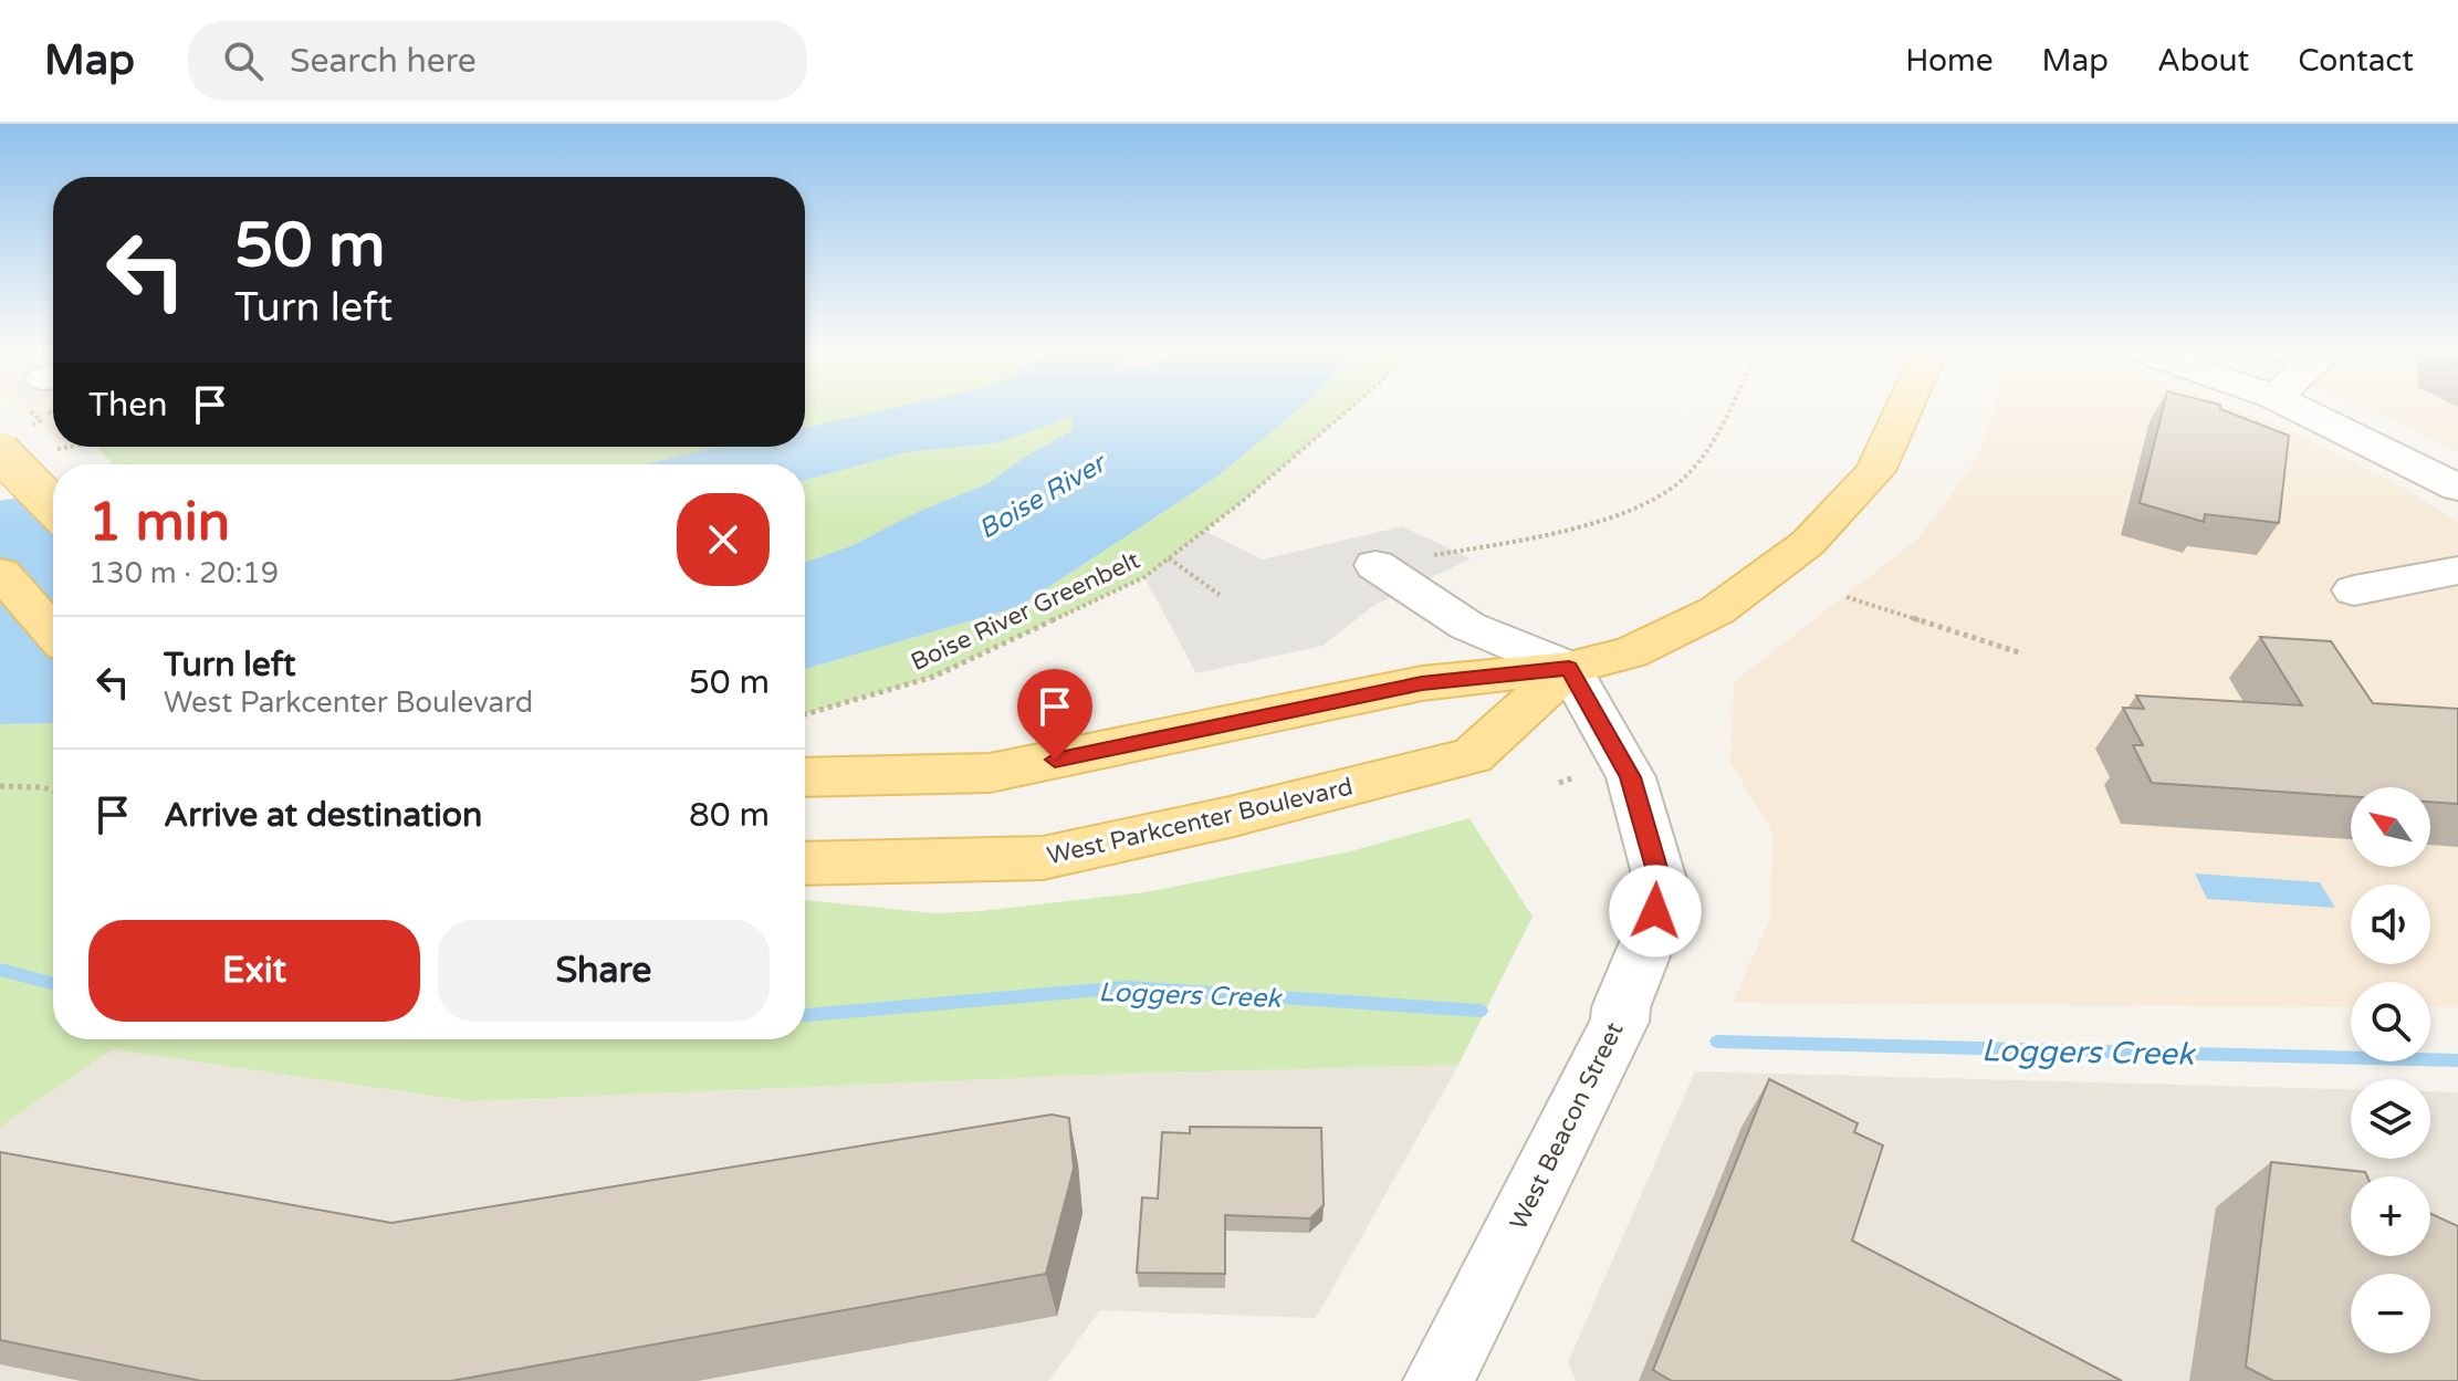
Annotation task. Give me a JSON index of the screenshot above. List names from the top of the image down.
{
  "streets": {
    "main road": ["West Parkcenter Boulevard"],
    "street": ["West Beacon Street"],
    "path": ["Boise River Greenbelt"]
  },
  "crossings": [
    ["West Parkcenter Boulevard", "West Beacon Street"]
  ],
  "water": ["Boise River", "Loggers Creek"],
  "north": "top left",
  "page": {
    "header": "Map",
    "search": "Search here",
    "nav": [
      "Home",
      "Map",
      "About",
      "Contact"
    ],
    "turn": ["50 m", "Turn left"],
    "then": "Then",
    "heading": ["1 min", "130 m · 20:19"],
    "list": [
      {
        "name": "Turn left",
        "note": "West Parkcenter Boulevard",
        "value": "50 m"
      },
      {
        "name": "Arrive at destination",
        "value": "80 m"
      }
    ],
    "map_buttons": ["+", "−"],
    "buttons": ["Exit", "Share"]
  }
}
